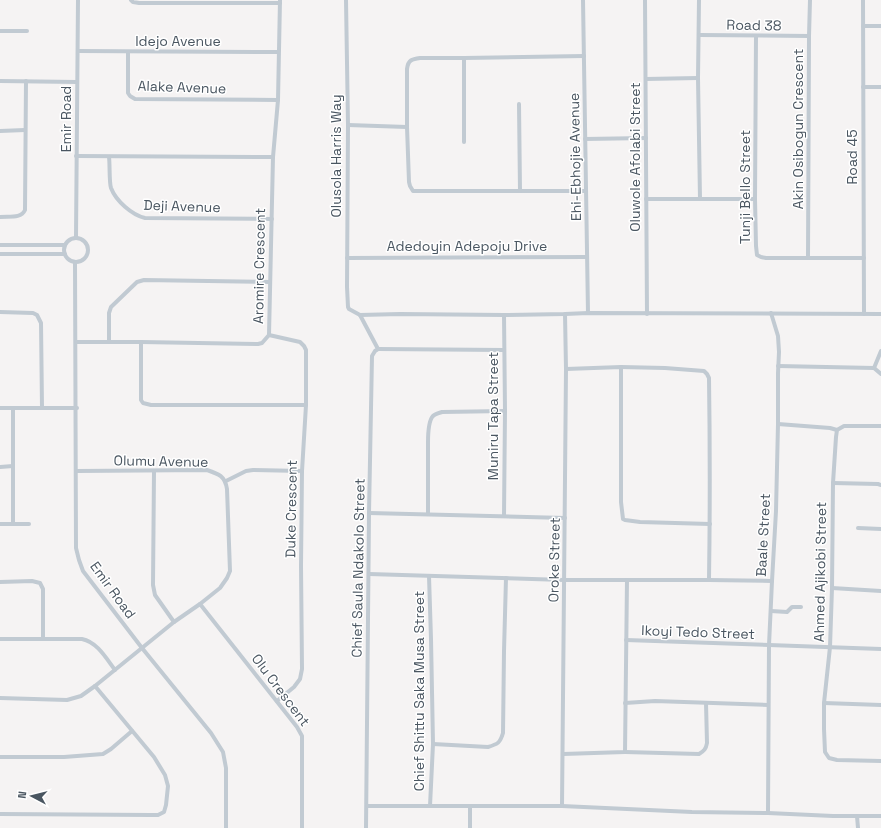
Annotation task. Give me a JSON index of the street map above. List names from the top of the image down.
{
  "streets": {
    "street": [
      "Road 38",
      "Idejo Avenue",
      "Alake Avenue",
      "Emir Road",
      "Akin Osibogun Crescent",
      "Olusola Harris Way",
      "Ehi-Ebhojie Avenue",
      "Oluwole Afolabi Street",
      "Road 45",
      "Tunji Bello Street",
      "Deji Avenue",
      "Adedoyin Adepoju Drive",
      "Aromire Crescent",
      "Muniru Tapa Street",
      "Olumu Avenue",
      "Duke Crescent",
      "Baale Street",
      "Oroke Street",
      "Chief Saula Ndakolo Street",
      "Ahmed Ajikobi Street",
      "Ikoyi Tedo Street",
      "Olu Crescent",
      "Chief Shittu Saka Musa Street"
    ]
  },
  "crossings": [
    ["Road 38", "Akin Osibogun Crescent"],
    ["Road 38", "Tunji Bello Street"],
    ["Idejo Avenue", "Alake Avenue"],
    ["Idejo Avenue", "Emir Road"],
    ["Idejo Avenue", "Aromire Crescent"],
    ["Alake Avenue", "Aromire Crescent"],
    ["Emir Road", "Aromire Crescent"],
    ["Emir Road", "Olumu Avenue"],
    ["Akin Osibogun Crescent", "Tunji Bello Street"],
    ["Olusola Harris Way", "Adedoyin Adepoju Drive"],
    ["Ehi-Ebhojie Avenue", "Adedoyin Adepoju Drive"],
    ["Road 45", "Tunji Bello Street"],
    ["Deji Avenue", "Aromire Crescent"],
    ["Aromire Crescent", "Duke Crescent"],
    ["Olumu Avenue", "Olu Crescent"],
    ["Duke Crescent", "Olu Crescent"],
    ["Baale Street", "Ikoyi Tedo Street"],
    ["Ahmed Ajikobi Street", "Ikoyi Tedo Street"]
  ],
  "north": "left"
}
